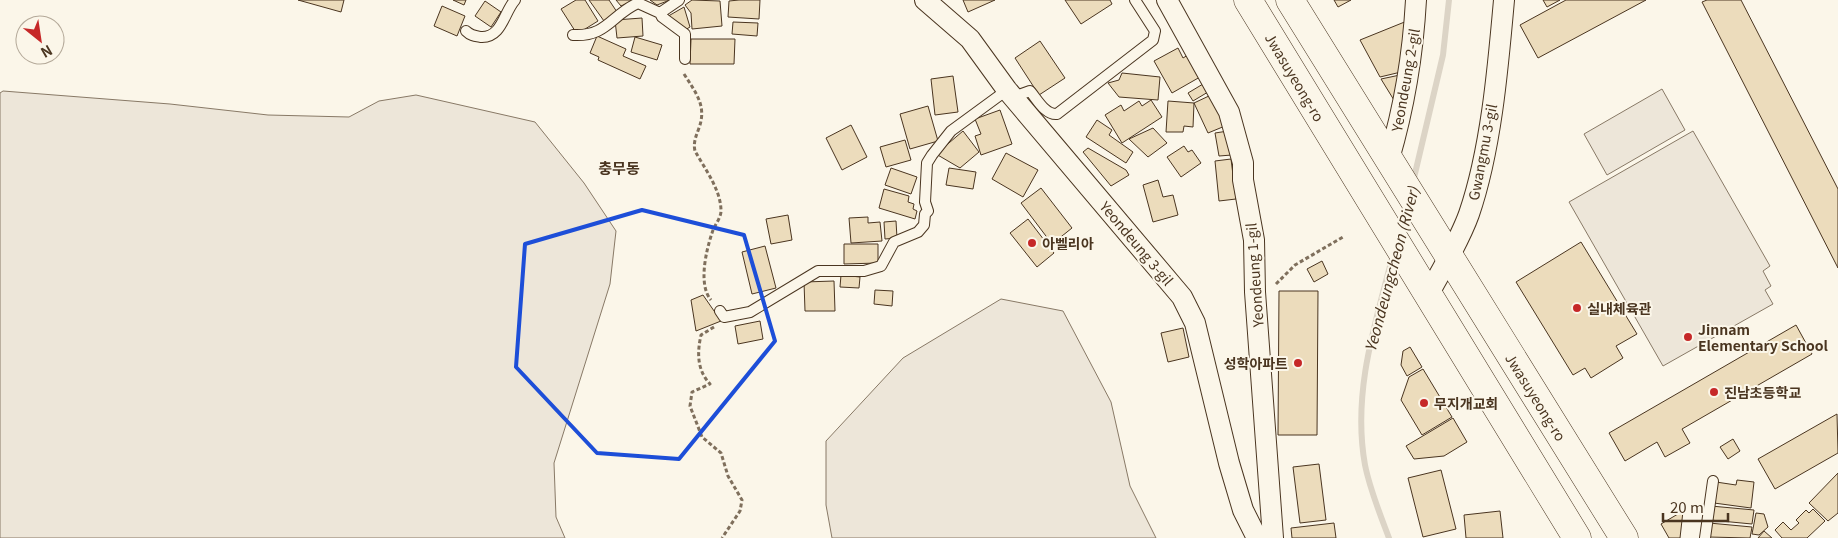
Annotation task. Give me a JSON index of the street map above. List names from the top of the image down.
{
  "streets": {
    "main road": ["Jwasuyeong-ro"],
    "street": [
      "Yeondeung 2-gil",
      "Gwangmu 3-gil",
      "Yeondeung 3-gil",
      "Yeondeung 1-gil"
    ]
  },
  "crossings": [
    ["Jwasuyeong-ro", "Yeondeung 2-gil"],
    ["Jwasuyeong-ro", "Gwangmu 3-gil"]
  ],
  "districts": ["충무동"],
  "water": ["Yeondeungcheon (River)"],
  "places": [
    "아벨리아",
    "실내체육관",
    "Jinnam Elementary School",
    "성학아파트",
    "진남초등학교",
    "무지개교회"
  ],
  "scale_bar": "20 m",
  "north": "bottom right"
}
